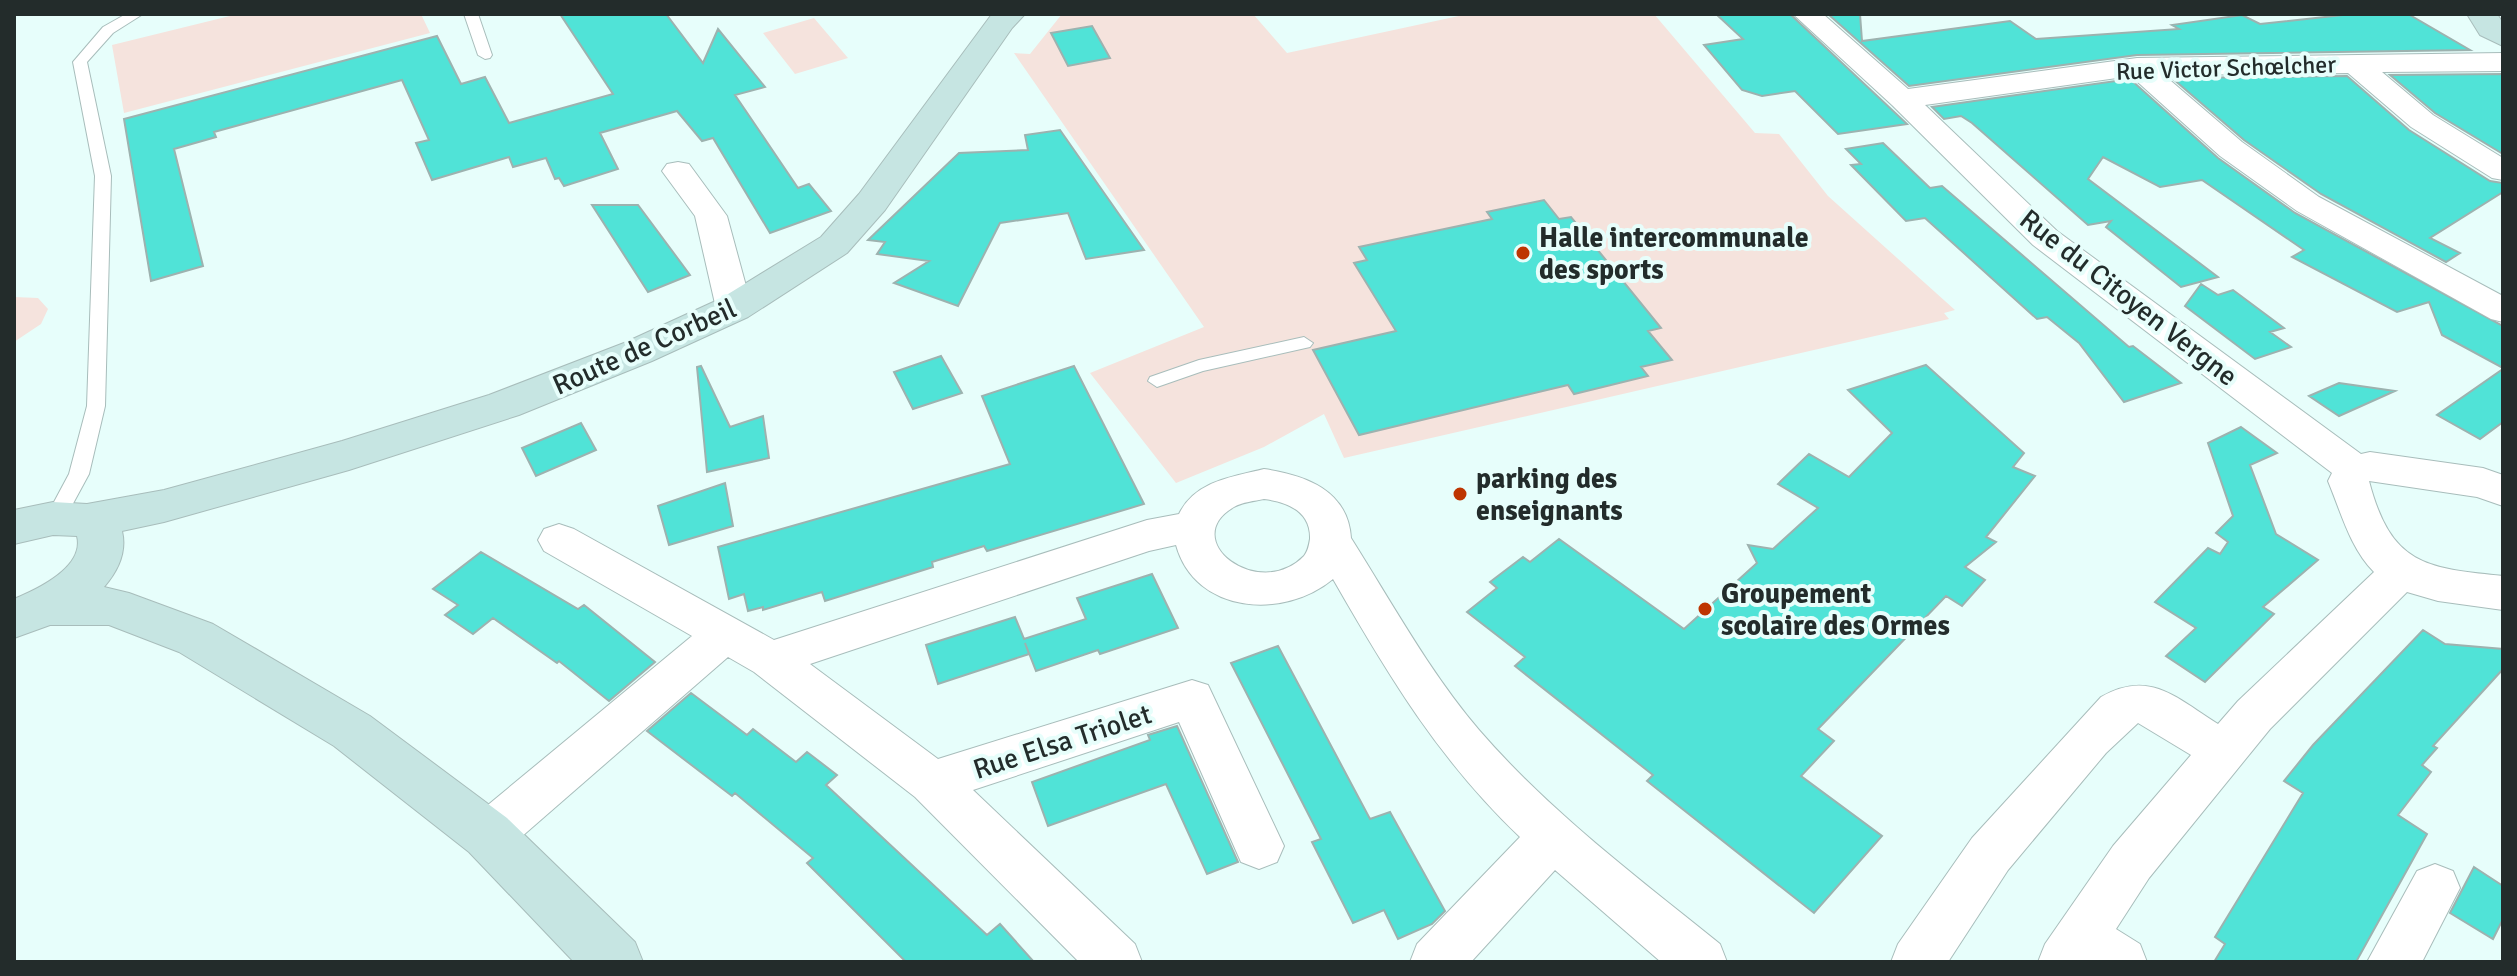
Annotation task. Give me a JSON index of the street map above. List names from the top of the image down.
{
  "streets": {
    "street": [
      "Rue Victor Schœlcher",
      "Rue du Citoyen Vergne",
      "Route de Corbeil",
      "Rue Elsa Triolet"
    ]
  },
  "crossings": [
    ["Rue Victor Schœlcher", "Rue du Citoyen Vergne"]
  ],
  "places": ["Halle intercommunale des sports", "parking des enseignants", "Groupement scolaire des Ormes"]
}
